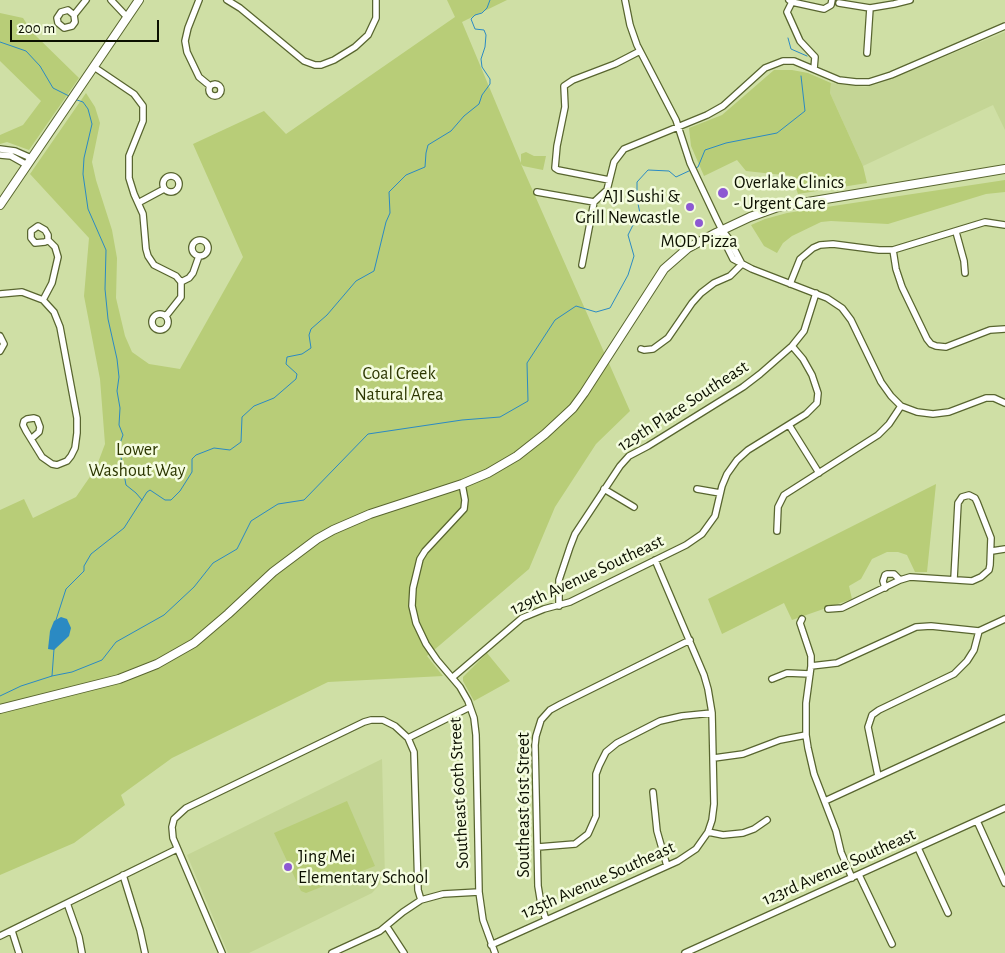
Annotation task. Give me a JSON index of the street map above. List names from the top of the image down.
{
  "streets": {
    "street": [
      "129th Place Southeast",
      "129th Avenue Southeast",
      "Southeast 60th Street",
      "Southeast 61st Street",
      "123rd Avenue Southeast",
      "125th Avenue Southeast"
    ]
  },
  "crossings": [
    ["129th Place Southeast", "129th Avenue Southeast"],
    ["129th Avenue Southeast", "Southeast 60th Street"],
    ["Southeast 60th Street", "125th Avenue Southeast"],
    ["Southeast 61st Street", "125th Avenue Southeast"]
  ],
  "parks": ["Coal Creek Natural Area", "Lower Washout Way"],
  "places": [
    "Overlake Clinics - Urgent Care",
    "AJI Sushi & Grill Newcastle",
    "MOD Pizza",
    "Jing Mei Elementary School"
  ],
  "scale_bar": "200 m"
}
